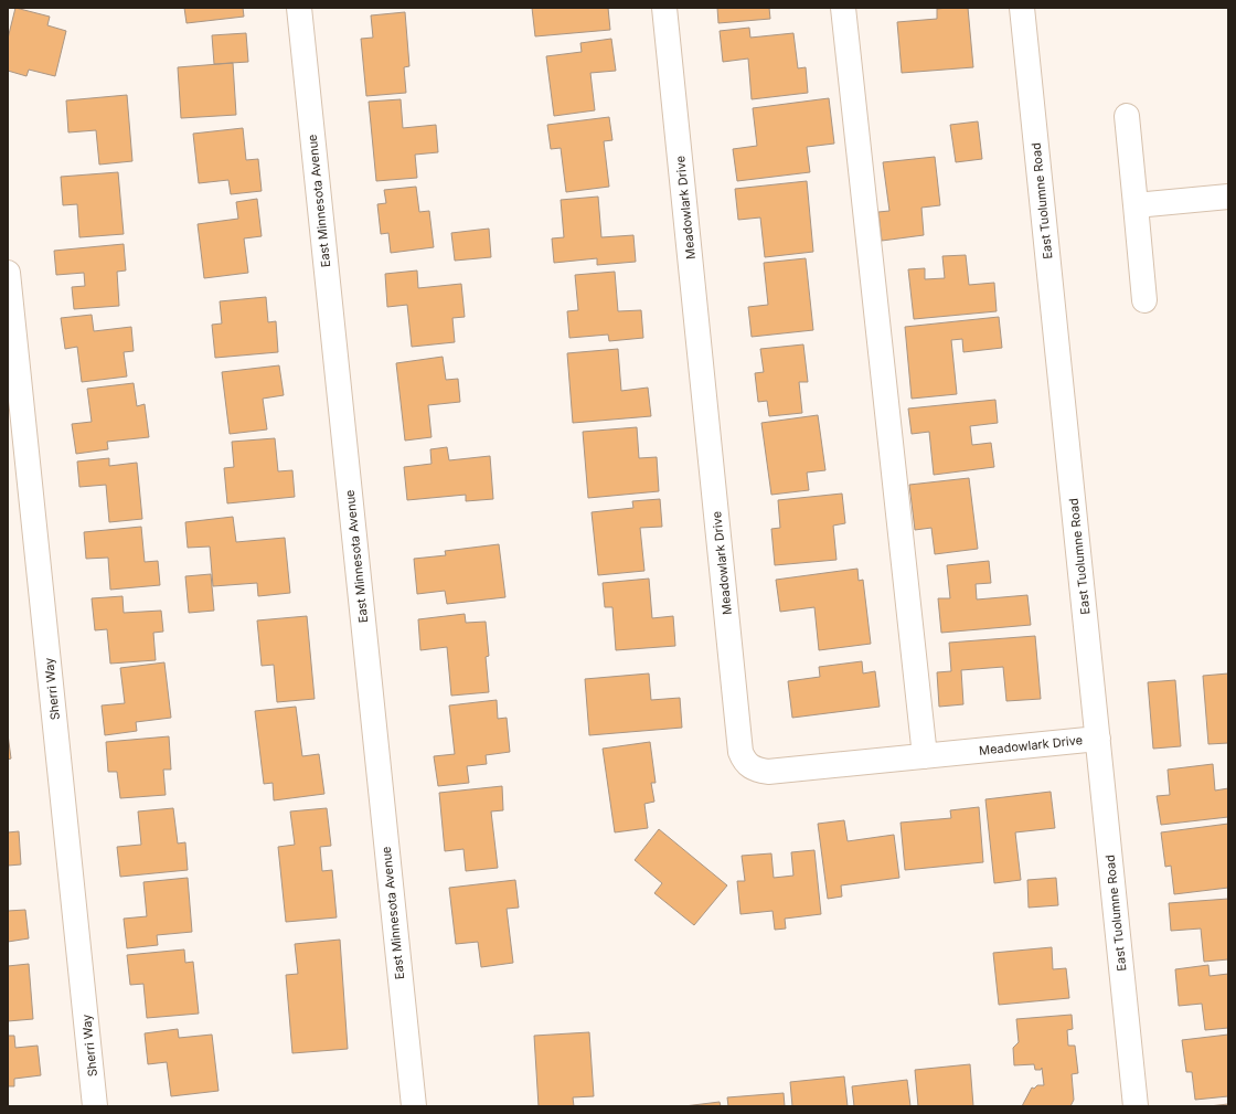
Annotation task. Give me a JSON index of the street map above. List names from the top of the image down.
{
  "streets": {
    "street": [
      "East Minnesota Avenue",
      "East Tuolumne Road",
      "Meadowlark Drive",
      "Sherri Way"
    ]
  },
  "crossings": [
    ["East Tuolumne Road", "Meadowlark Drive"]
  ]
}
